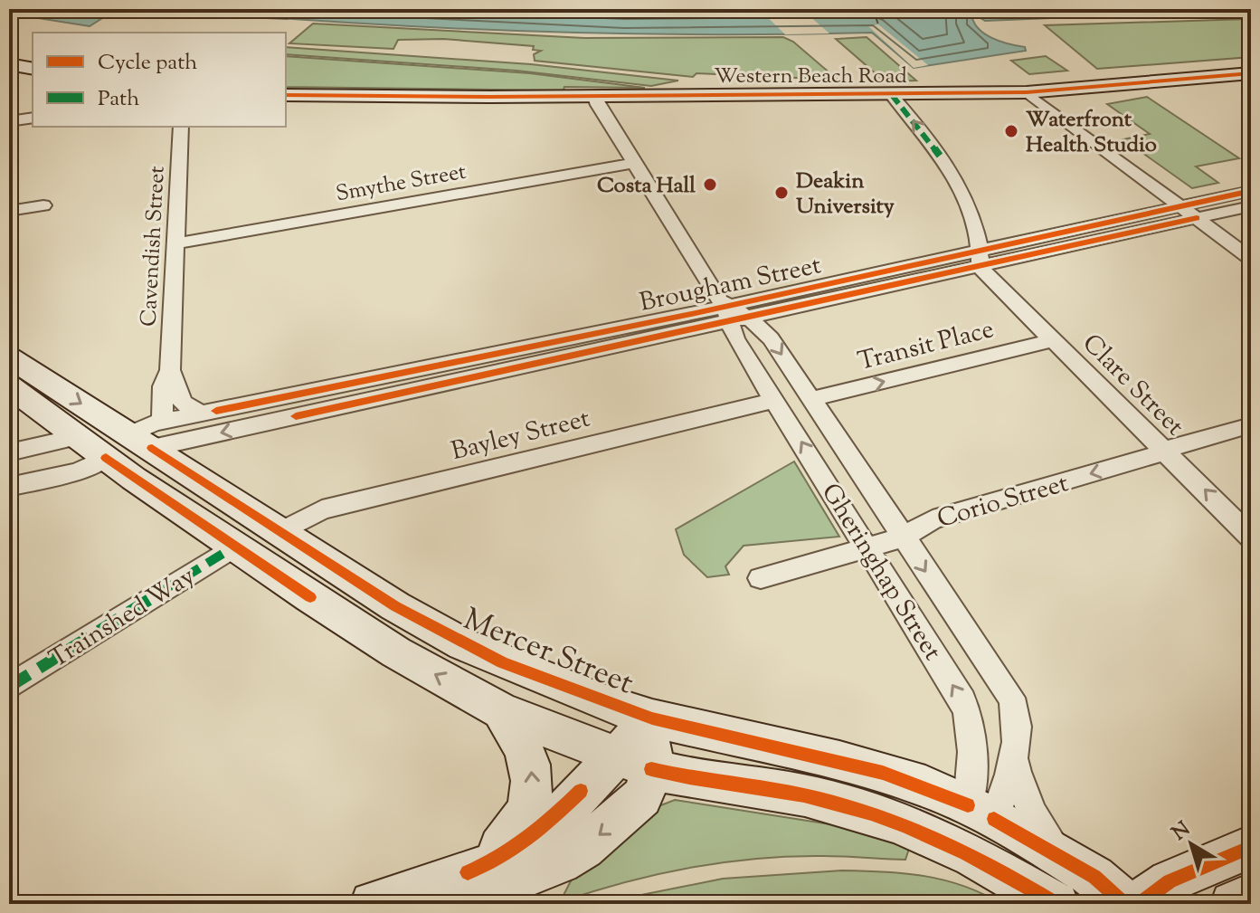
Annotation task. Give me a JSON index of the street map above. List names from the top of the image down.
{
  "streets": {
    "street": [
      "Western Beach Road",
      "Smythe Street",
      "Cavendish Street",
      "Brougham Street",
      "Transit Place",
      "Clare Street",
      "Bayley Street",
      "Corio Street",
      "Gheringhap Street",
      "Trainshed Way",
      "Mercer Street"
    ]
  },
  "crossings": [
    ["Western Beach Road", "Gheringhap Street"],
    ["Smythe Street", "Cavendish Street"],
    ["Smythe Street", "Gheringhap Street"],
    ["Cavendish Street", "Brougham Street"],
    ["Cavendish Street", "Mercer Street"],
    ["Brougham Street", "Clare Street"],
    ["Brougham Street", "Gheringhap Street"],
    ["Brougham Street", "Mercer Street"],
    ["Transit Place", "Clare Street"],
    ["Transit Place", "Gheringhap Street"],
    ["Clare Street", "Corio Street"],
    ["Bayley Street", "Gheringhap Street"],
    ["Bayley Street", "Mercer Street"],
    ["Corio Street", "Gheringhap Street"],
    ["Gheringhap Street", "Mercer Street"]
  ],
  "one_way": ["Transit Place", "Corio Street"],
  "places": ["Waterfront Health Studio", "Costa Hall", "Deakin University"],
  "legend": ["Cycle path", "Path"],
  "north": "top left"
}
